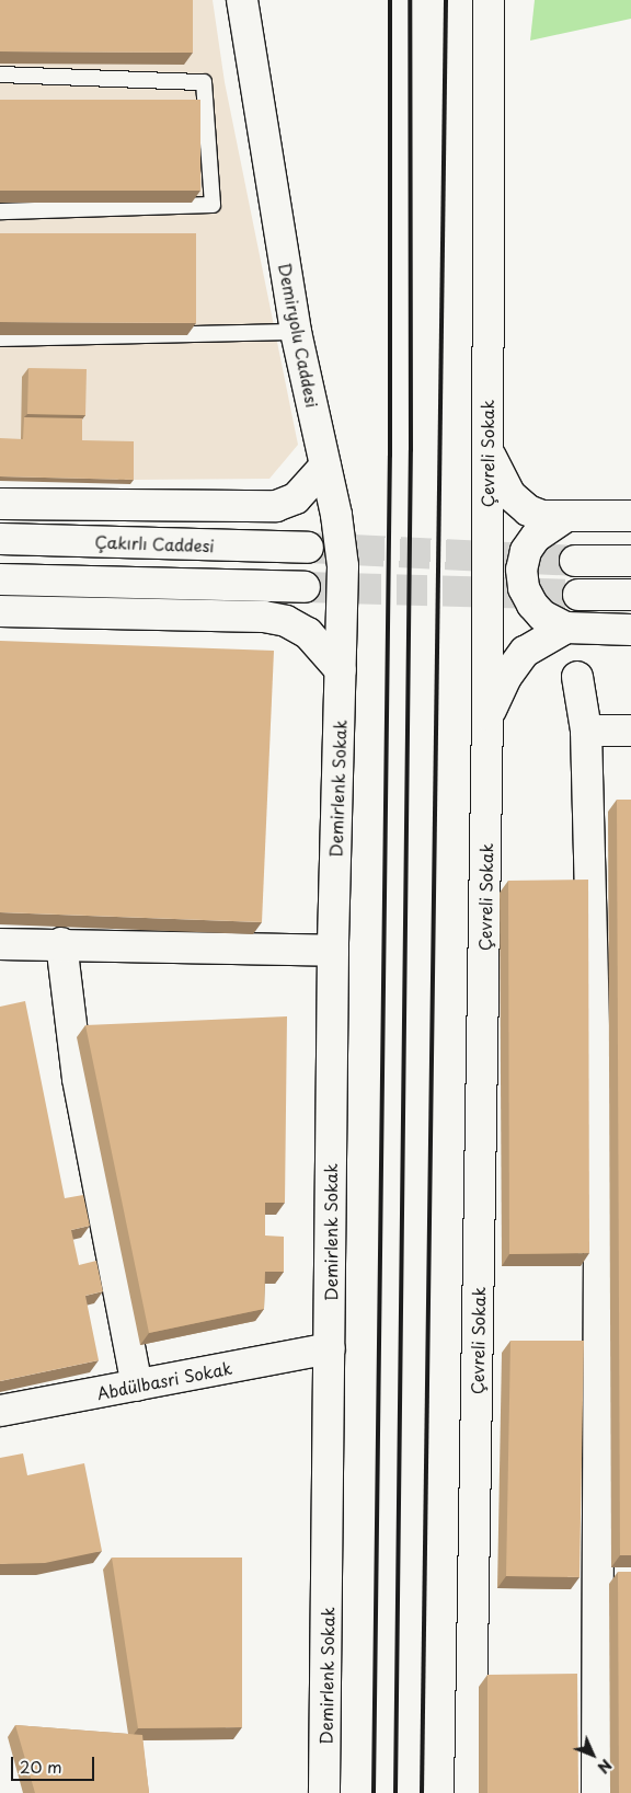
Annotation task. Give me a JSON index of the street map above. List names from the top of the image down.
{
  "streets": {
    "street": [
      "Demiryolu Caddesi",
      "Çevreli Sokak",
      "Çakırlı Caddesi",
      "Demirlenk Sokak",
      "Abdülbasri Sokak"
    ]
  },
  "crossings": [
    ["Demiryolu Caddesi", "Demirlenk Sokak"],
    ["Demirlenk Sokak", "Abdülbasri Sokak"]
  ],
  "scale_bar": "20 m",
  "north": "bottom right"
}
